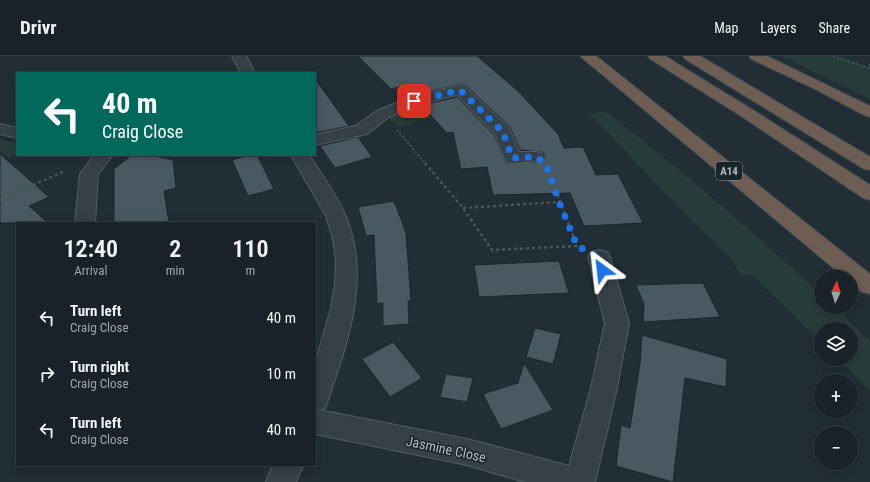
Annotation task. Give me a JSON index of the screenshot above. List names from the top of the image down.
{
  "streets": {
    "highway": ["A14"],
    "street": ["Jasmine Close"]
  },
  "north": "top",
  "page": {
    "header": "Drivr",
    "nav": ["Map", "Layers", "Share"],
    "turn": ["40 m", "Craig Close"],
    "eta": [
      "12:40",
      "Arrival",
      "2",
      "min",
      "110",
      "m"
    ],
    "map_buttons": ["+", "−"],
    "list": [
      {
        "name": "Turn left",
        "note": "Craig Close",
        "value": "40 m"
      },
      {
        "name": "Turn right",
        "note": "Craig Close",
        "value": "10 m"
      },
      {
        "name": "Turn left",
        "note": "Craig Close",
        "value": "40 m"
      }
    ]
  }
}
